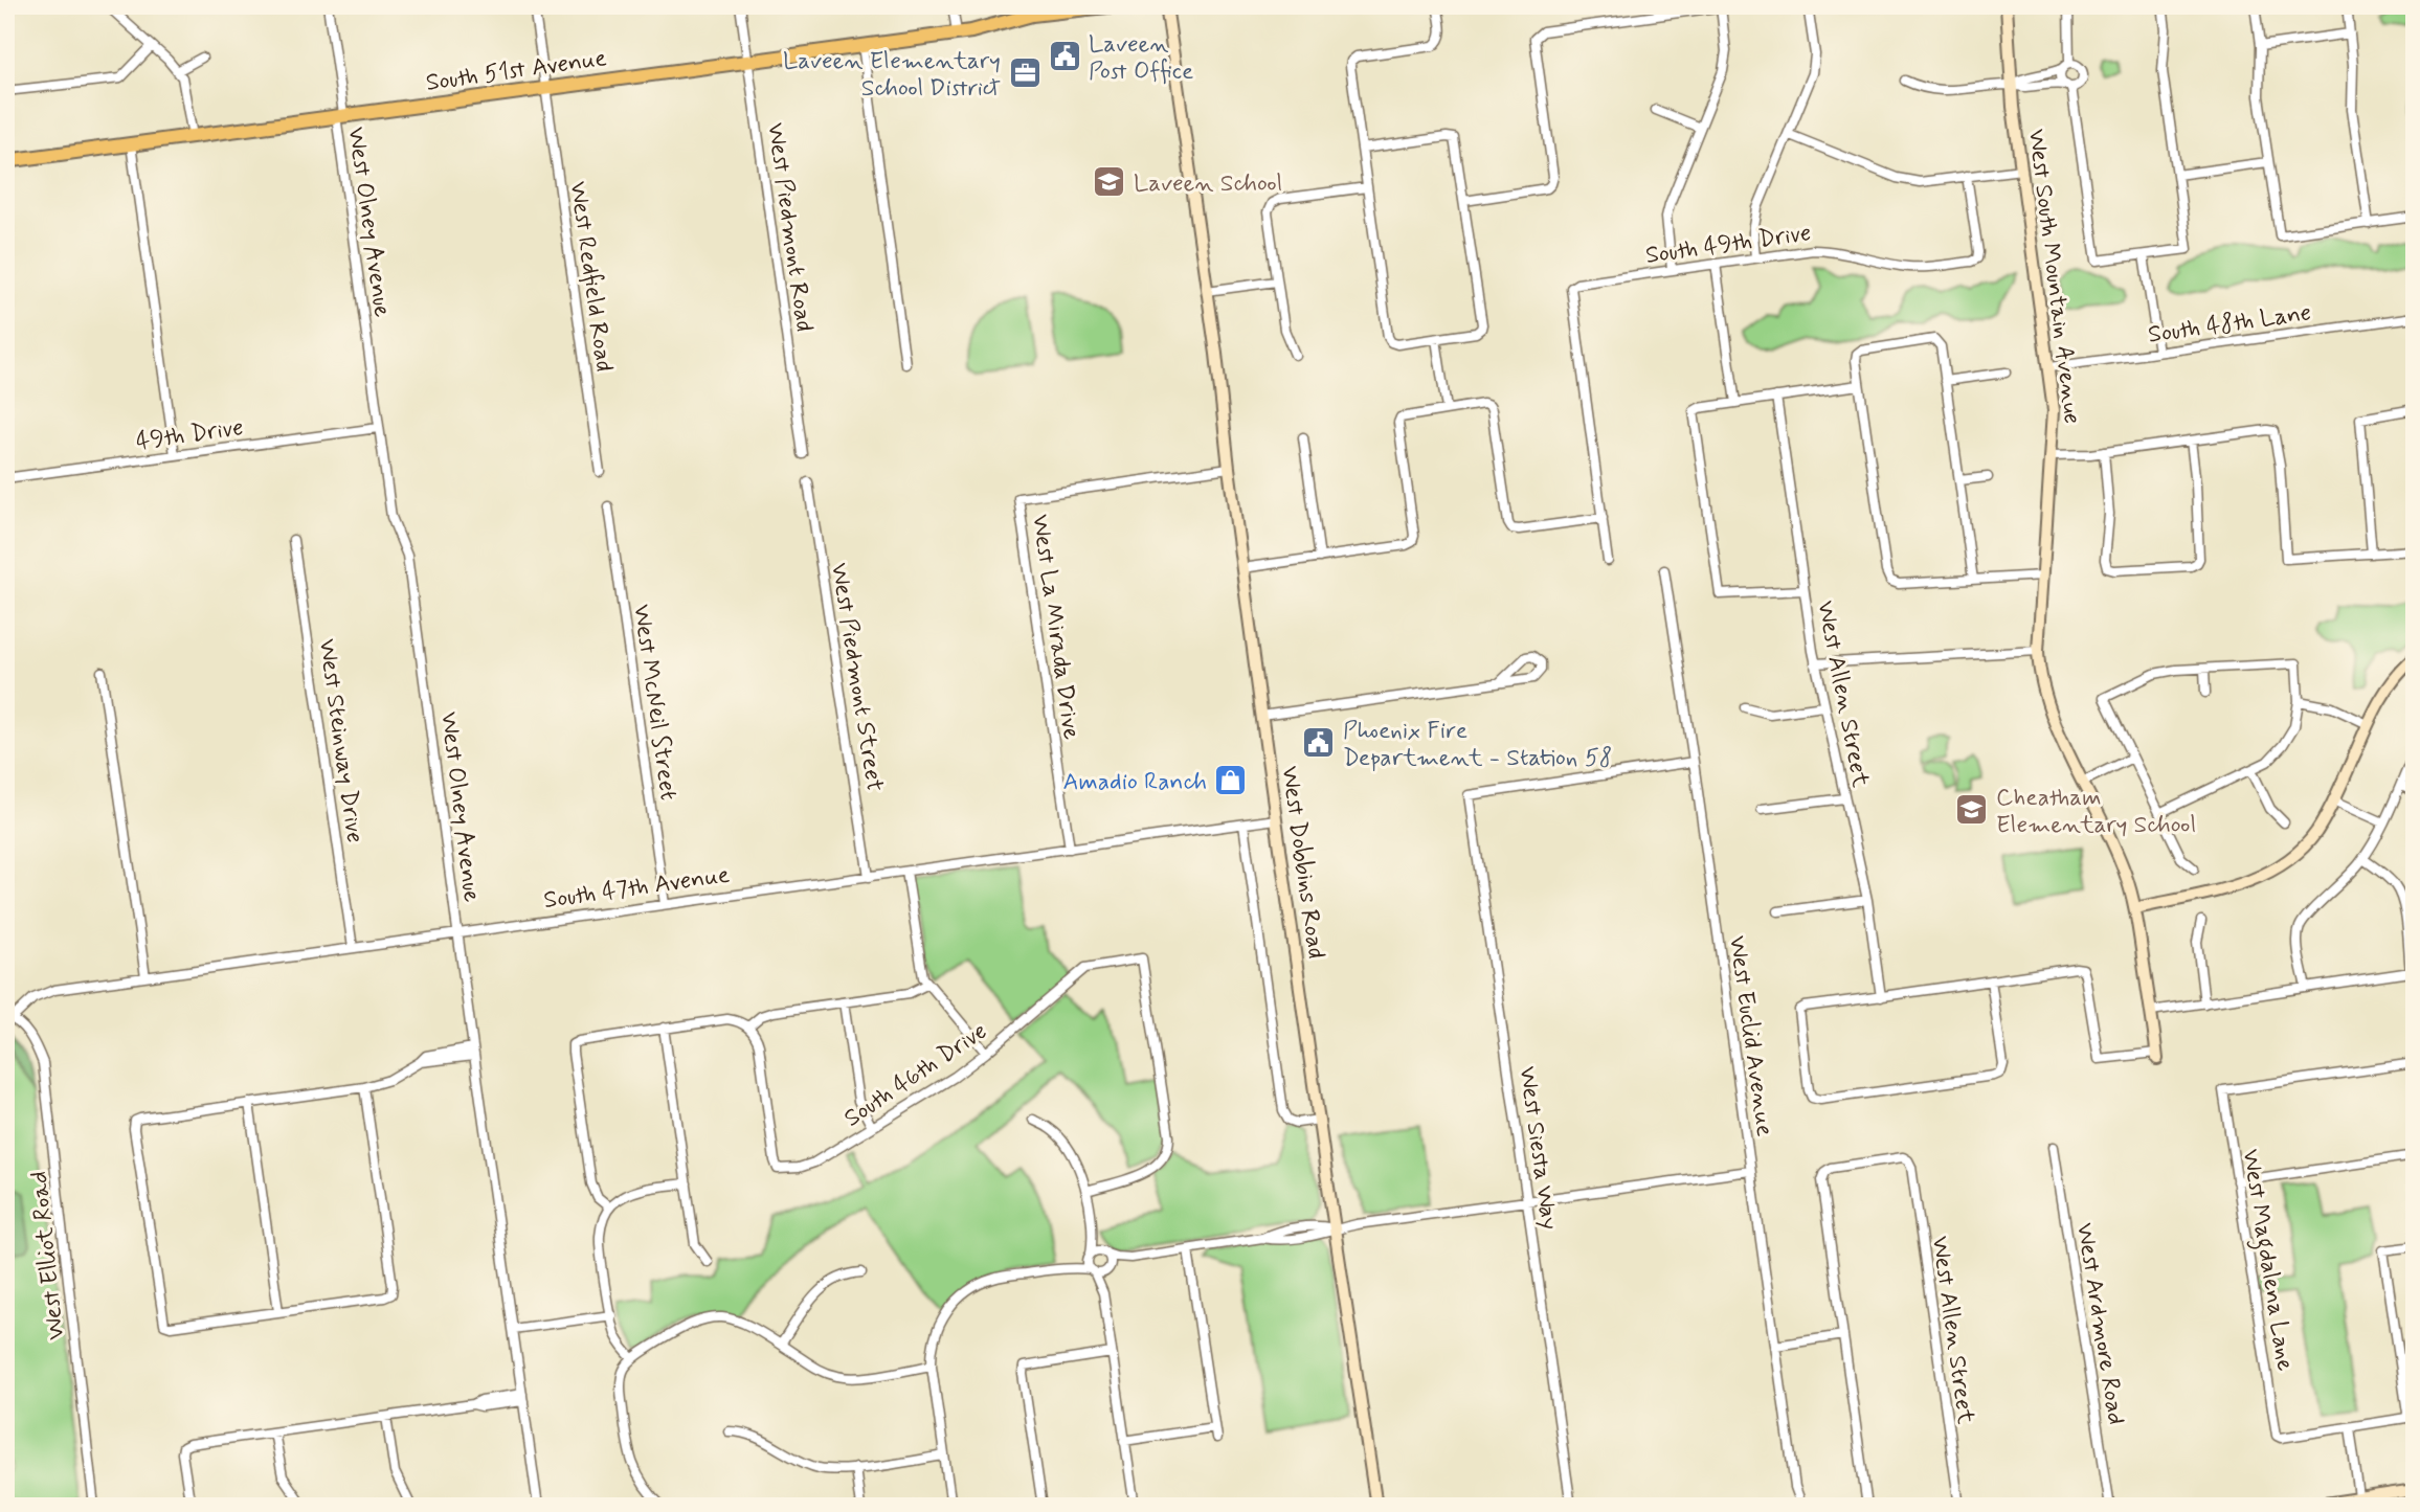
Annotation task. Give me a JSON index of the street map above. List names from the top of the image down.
{
  "streets": {
    "main road": ["South 51st Avenue"],
    "street": [
      "West Olney Avenue",
      "West Piedmont Road",
      "South 49th Drive",
      "West Redfield Road",
      "West South Mountain Avenue",
      "South 48th Lane",
      "49th Drive",
      "West La Mirada Drive",
      "West Piedmont Street",
      "West Allen Street",
      "West McNeil Street",
      "West Steinway Drive",
      "West Dobbins Road",
      "South 47th Avenue",
      "West Euclid Avenue",
      "South 46th Drive",
      "West Siesta Way",
      "West Elliot Road",
      "West Magdalena Lane",
      "West Ardmore Road"
    ]
  },
  "crossings": [
    ["South 51st Avenue", "West Olney Avenue"],
    ["South 51st Avenue", "West Piedmont Road"],
    ["South 51st Avenue", "West Redfield Road"],
    ["West Olney Avenue", "49th Drive"],
    ["West Olney Avenue", "South 47th Avenue"],
    ["West South Mountain Avenue", "South 48th Lane"],
    ["West La Mirada Drive", "West Dobbins Road"],
    ["West La Mirada Drive", "South 47th Avenue"],
    ["West Piedmont Street", "South 47th Avenue"],
    ["West McNeil Street", "South 47th Avenue"],
    ["West Steinway Drive", "South 47th Avenue"],
    ["West Dobbins Road", "South 47th Avenue"],
    ["South 47th Avenue", "West Elliot Road"],
    ["West Euclid Avenue", "West Siesta Way"]
  ],
  "places": {
    "public building": ["Laveen Post Office", "Phoenix Fire Department - Station 58"],
    "office": ["Laveen Elementary School District"],
    "school or university": ["Laveen School", "Cheatham Elementary School"],
    "shop": ["Amadio Ranch"]
  }
}
